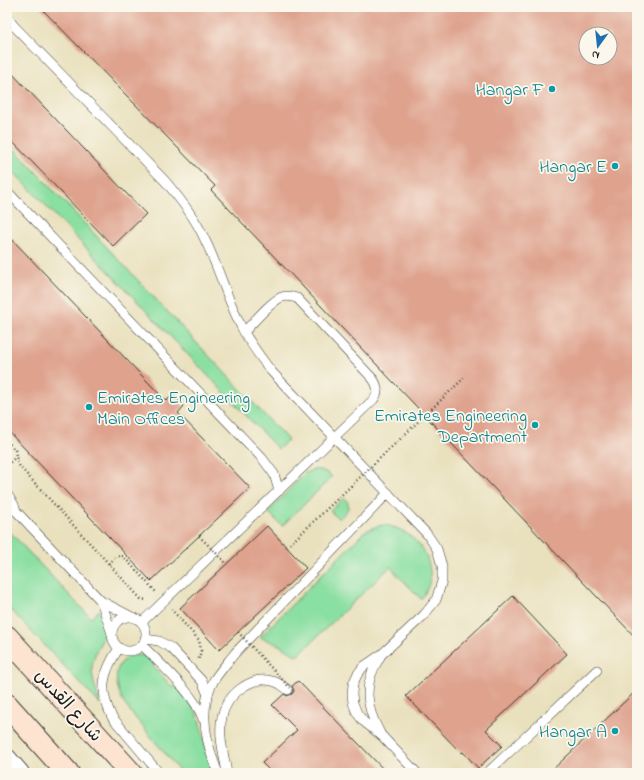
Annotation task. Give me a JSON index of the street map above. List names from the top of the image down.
{
  "streets": {
    "main road": ["شارع القدس"]
  },
  "places": [
    "Hangar F",
    "Hangar E",
    "Emirates Engineering Main Offices",
    "Emirates Engineering Department",
    "Hangar A"
  ],
  "north": "bottom"
}
